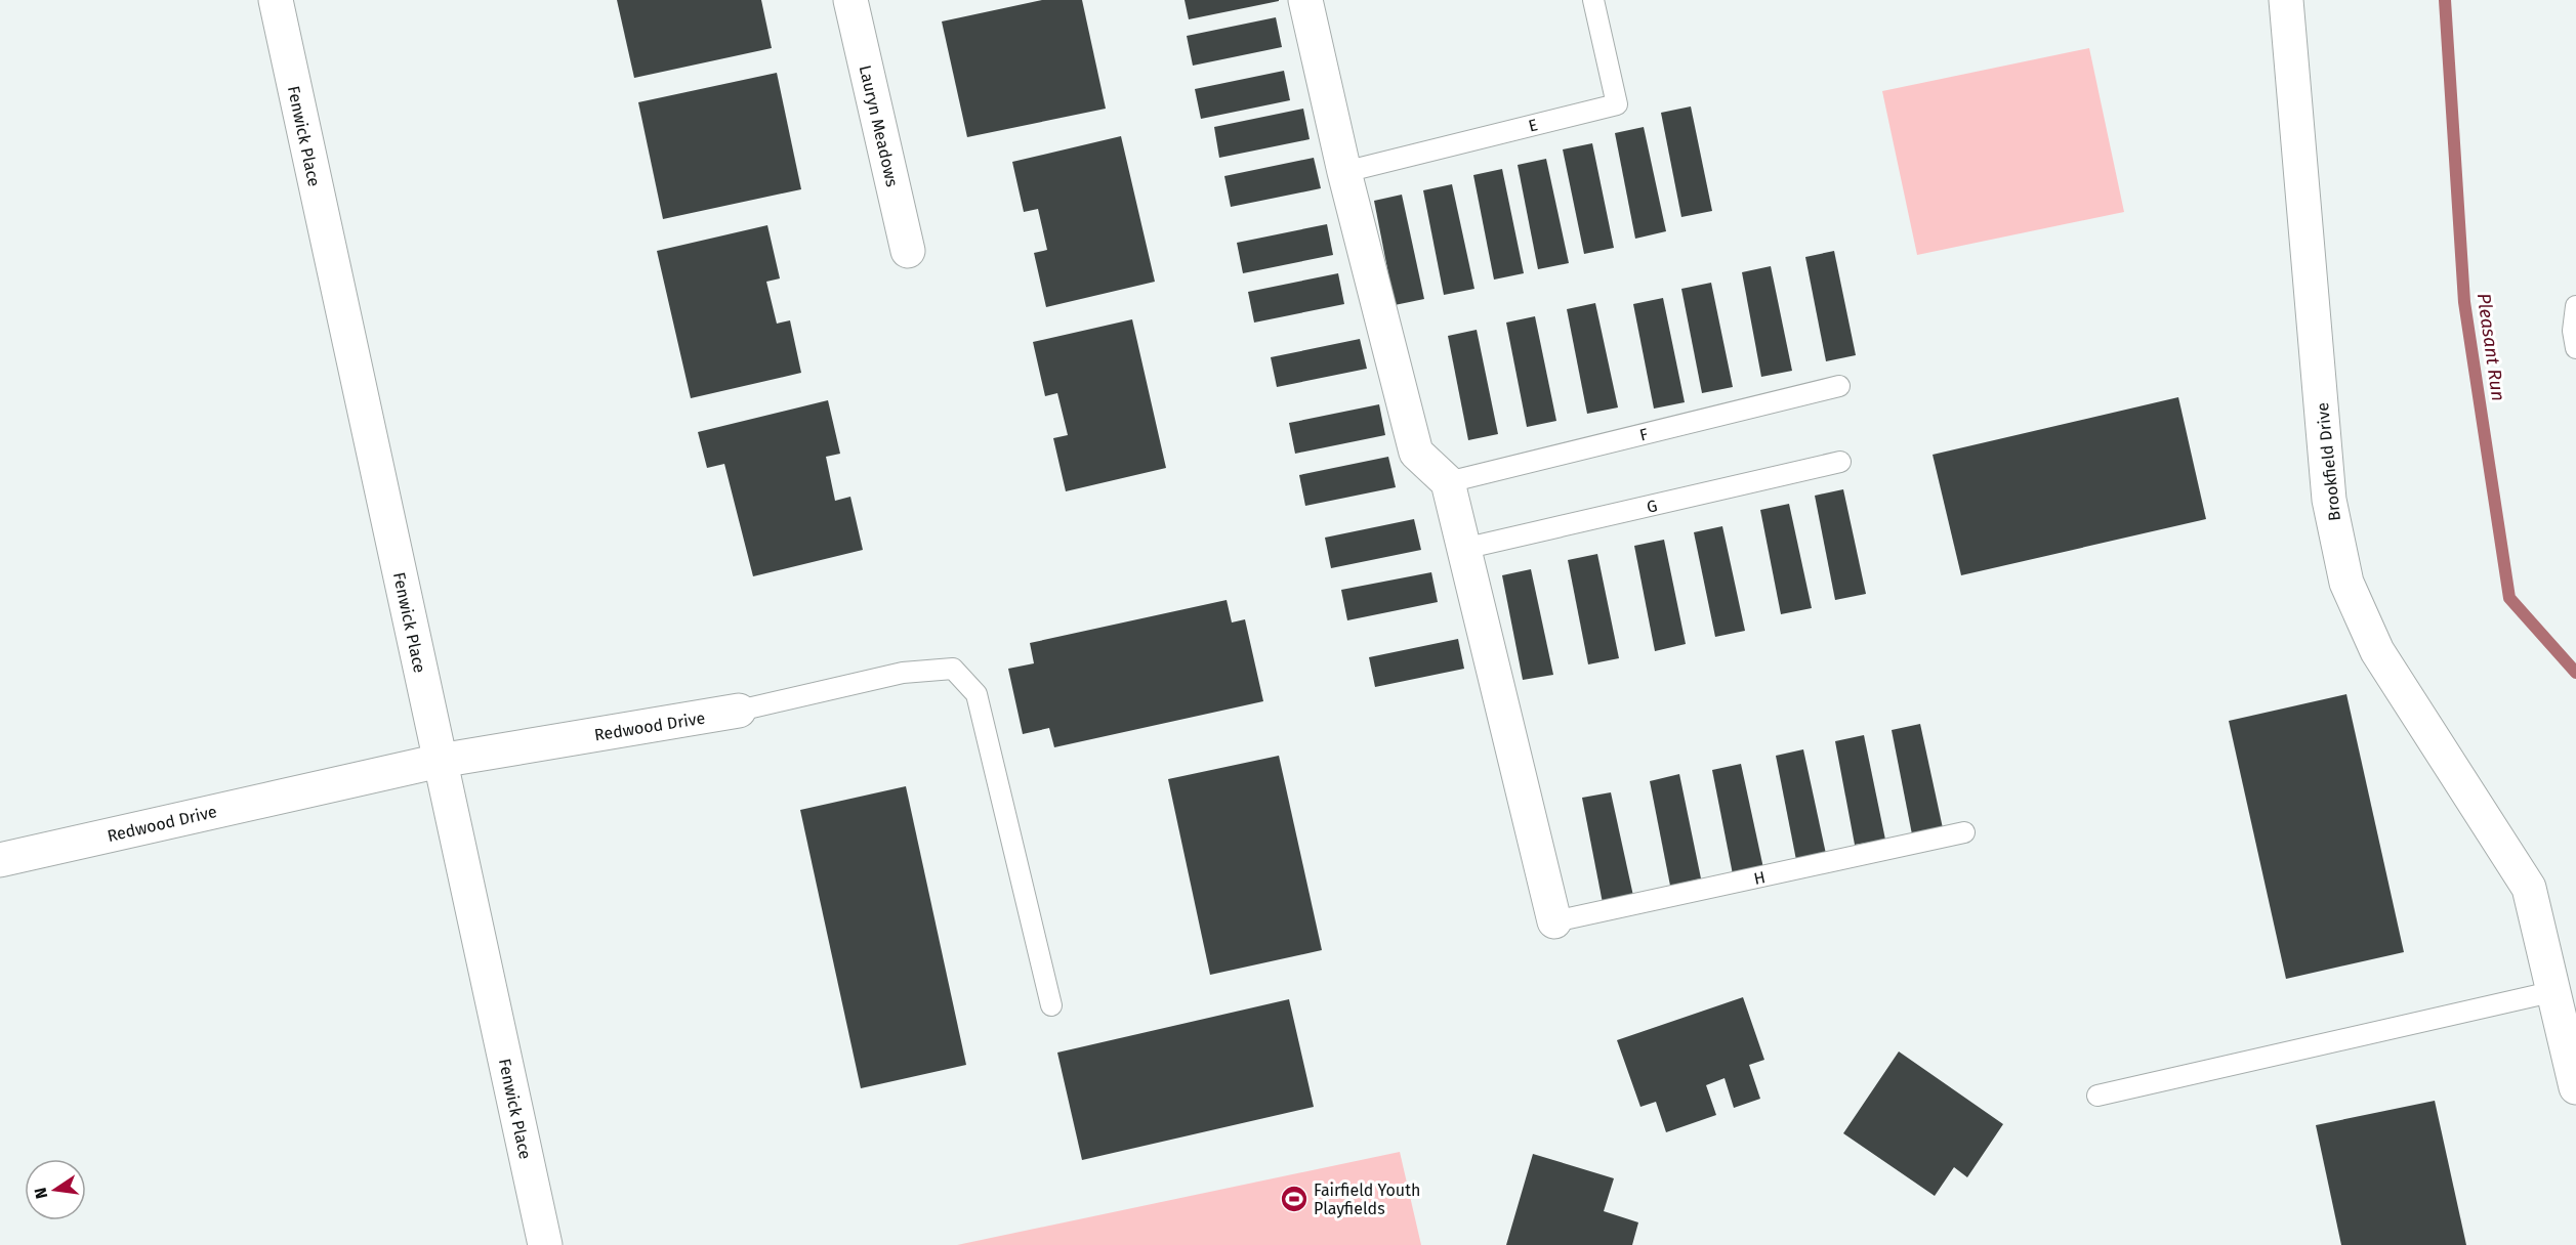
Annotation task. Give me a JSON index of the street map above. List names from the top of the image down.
{
  "streets": {
    "street": [
      "Lauryn Meadows",
      "Fenwick Place",
      "Brookfield Drive",
      "Redwood Drive"
    ],
    "lane": [
      "E",
      "F",
      "G",
      "H"
    ]
  },
  "crossings": [
    ["Fenwick Place", "Redwood Drive"]
  ],
  "water": ["Pleasant Run"],
  "places": {
    "sports": ["Fairfield Youth Playfields"]
  },
  "north": "left"
}
